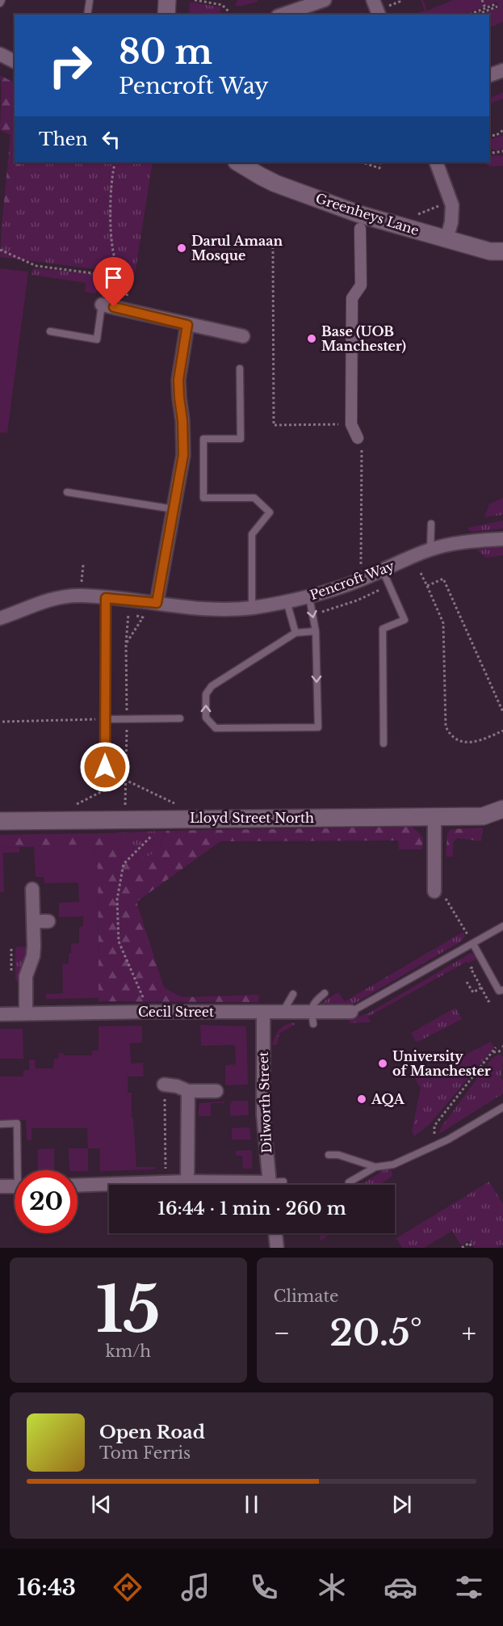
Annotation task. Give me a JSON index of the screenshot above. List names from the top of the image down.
{
  "streets": {
    "street": [
      "Greenheys Lane",
      "Pencroft Way",
      "Lloyd Street North",
      "Cecil Street",
      "Dilworth Street"
    ]
  },
  "crossings": [
    ["Cecil Street", "Dilworth Street"]
  ],
  "places": [
    "Darul Amaan Mosque",
    "Base (UOB Manchester)",
    "University of Manchester",
    "AQA"
  ],
  "page": {
    "turn": ["80 m", "Pencroft Way"],
    "then": "Then",
    "limit": "20",
    "trip": "16:44 · 1 min · 260 m",
    "tile": [
      ["15", "km/h"],
      "Climate"
    ],
    "heat": ["−", "20.5°", "+"],
    "song": ["Open Road", "Tom Ferris"],
    "tabs": "16:43"
  }
}
